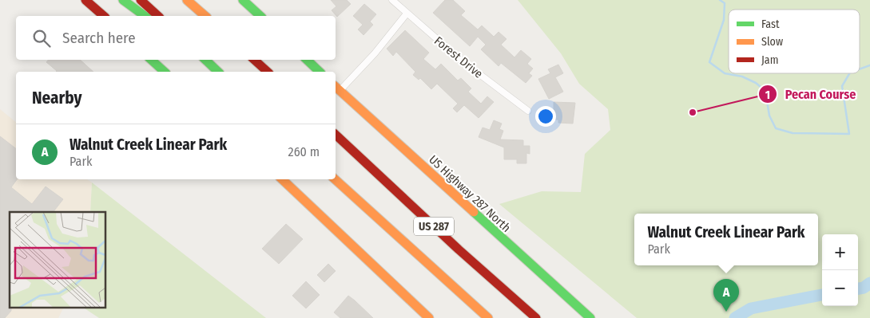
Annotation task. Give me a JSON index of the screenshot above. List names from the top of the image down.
{
  "streets": {
    "main road": ["US Highway 287 North", "US 287"],
    "street": ["Forest Drive"]
  },
  "places": ["Pecan Course"],
  "legend": ["Fast", "Slow", "Jam"],
  "page": {
    "search": "Search here",
    "heading": "Nearby",
    "list": [
      {
        "mark": "A",
        "name": "Walnut Creek Linear Park",
        "note": "Park",
        "value": "260 m"
      }
    ],
    "popup": ["Walnut Creek Linear Park", "Park"],
    "map_buttons": ["+", "−"],
    "pins": "A"
  }
}
